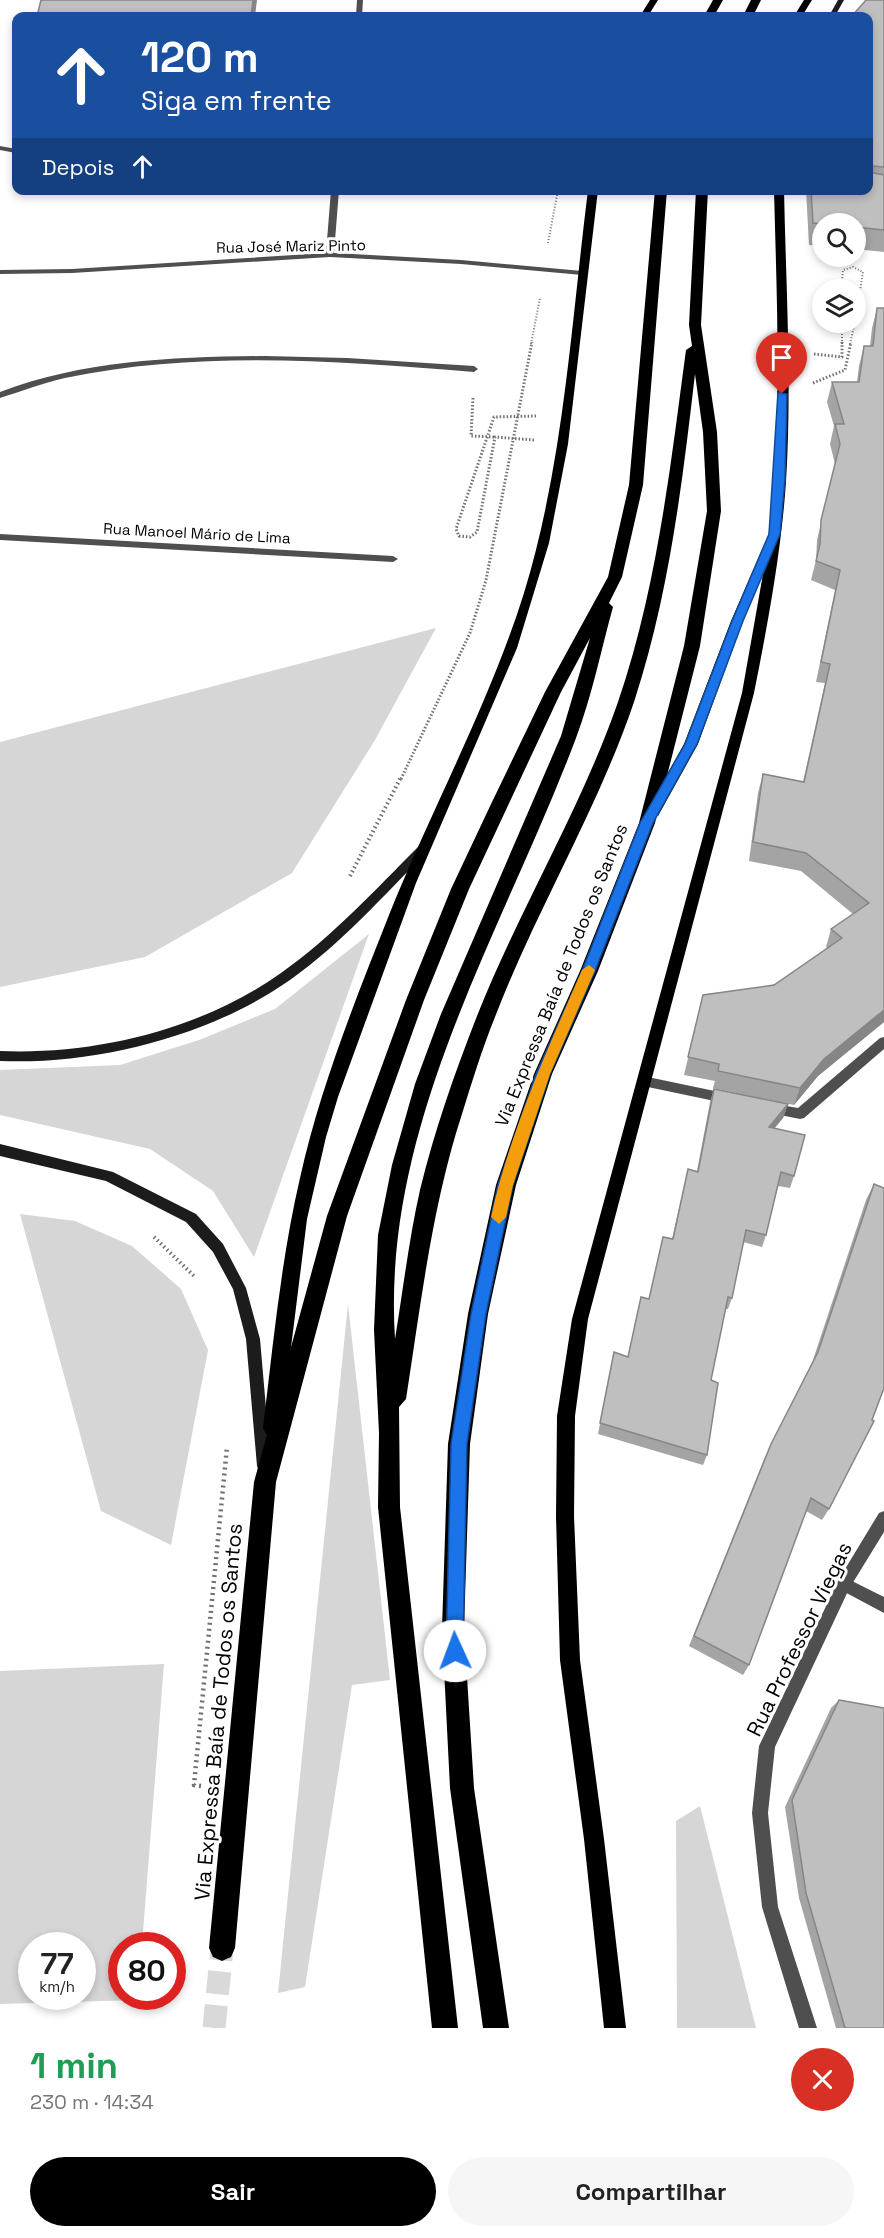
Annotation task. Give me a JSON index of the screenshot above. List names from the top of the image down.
{
  "streets": {
    "highway": ["Via Expressa Baía de Todos os Santos"],
    "street": ["Rua José Mariz Pinto", "Rua Manoel Mário de Lima", "Rua Professor Viegas"]
  },
  "crossings": [
    ["Rua José Mariz Pinto", "Via Expressa Baía de Todos os Santos"]
  ],
  "page": {
    "turn": ["120 m", "Siga em frente"],
    "then": "Depois",
    "speed": "77 km/h",
    "limit": "80",
    "heading": ["1 min", "230 m · 14:34"],
    "buttons": ["Sair", "Compartilhar"]
  }
}
